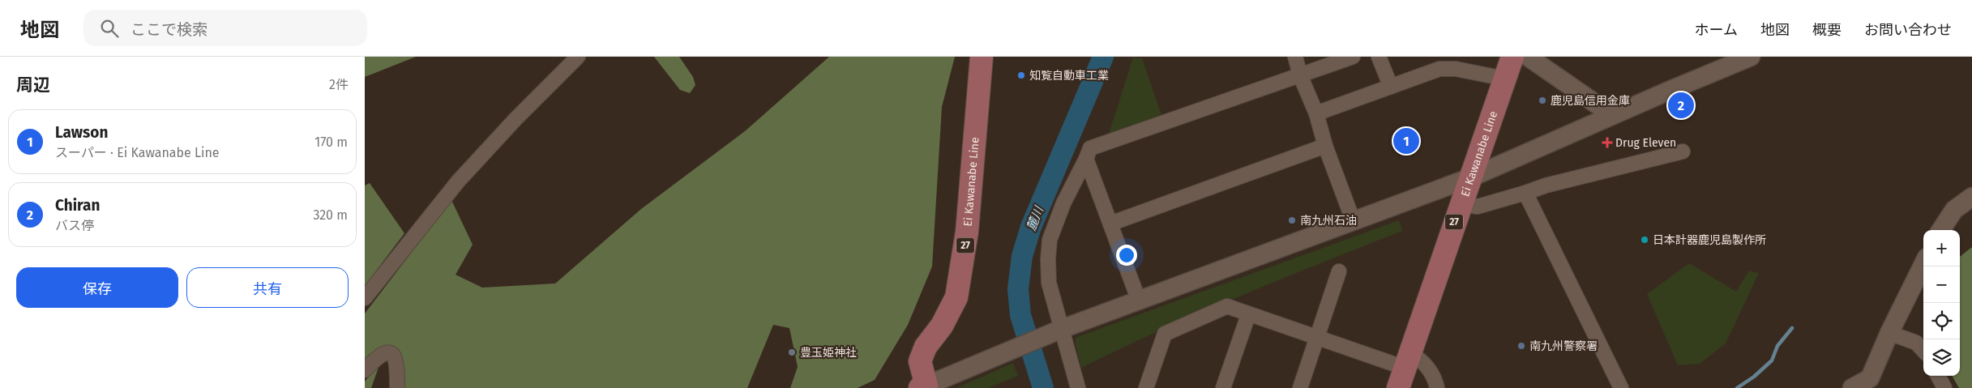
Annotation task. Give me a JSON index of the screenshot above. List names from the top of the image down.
{
  "streets": {
    "main road": ["Ei Kawanabe Line", "27"]
  },
  "water": ["麓川"],
  "places": {
    "other": [
      "知覧自動車工業",
      "鹿児島信用金庫",
      "南九州石油",
      "日本計器鹿児島製作所",
      "南九州警察署",
      "豊玉姫神社"
    ],
    "health": ["Drug Eleven"]
  },
  "page": {
    "header": "地図",
    "search": "ここで検索",
    "nav": [
      "ホーム",
      "地図",
      "概要",
      "お問い合わせ"
    ],
    "heading": ["周辺", "2件"],
    "pins": ["2", "1"],
    "list": [
      {
        "mark": "1",
        "name": "Lawson",
        "note": "スーパー · Ei Kawanabe Line",
        "value": "170 m"
      },
      {
        "mark": "2",
        "name": "Chiran",
        "note": "バス停",
        "value": "320 m"
      }
    ],
    "map_buttons": ["+", "−"],
    "buttons": ["保存", "共有"]
  }
}
